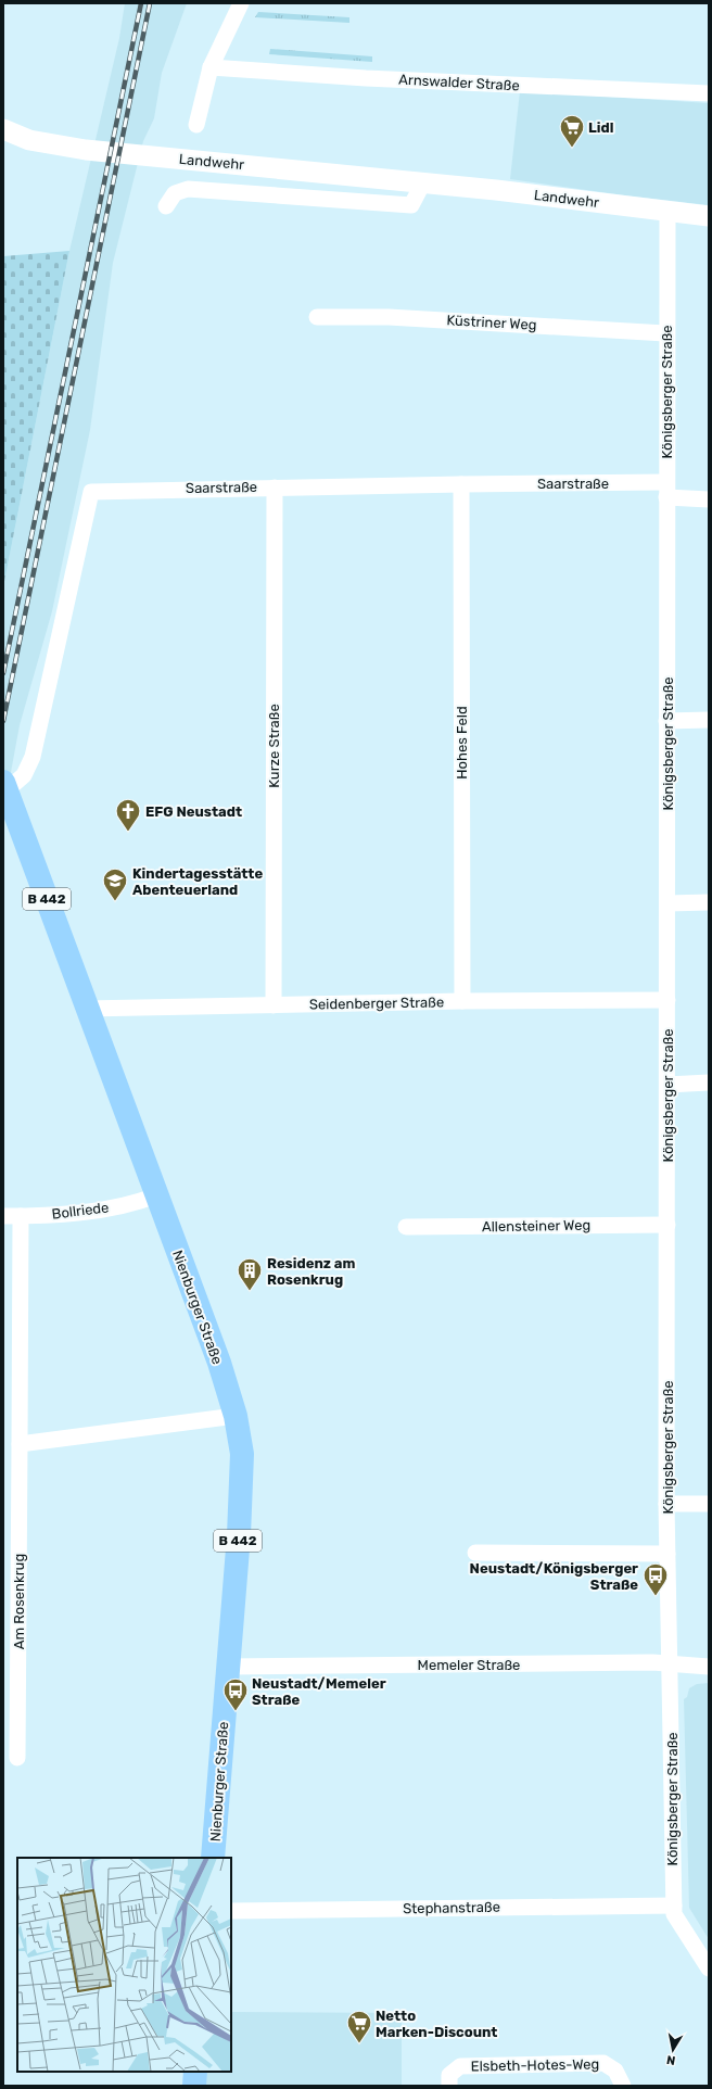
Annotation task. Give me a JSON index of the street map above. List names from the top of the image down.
{
  "streets": {
    "main road": ["B 442", "Nienburger Straße"],
    "street": [
      "Arnswalder Straße",
      "Landwehr",
      "Küstriner Weg",
      "Königsberger Straße",
      "Saarstraße",
      "Hohes Feld",
      "Kurze Straße",
      "Seidenberger Straße",
      "Bollriede",
      "Allensteiner Weg",
      "Am Rosenkrug",
      "Memeler Straße",
      "Stephanstraße",
      "Elsbeth-Hotes-Weg"
    ]
  },
  "crossings": [
    ["Landwehr", "Königsberger Straße"],
    ["Küstriner Weg", "Königsberger Straße"],
    ["Königsberger Straße", "Saarstraße"],
    ["Königsberger Straße", "Seidenberger Straße"],
    ["Königsberger Straße", "Allensteiner Weg"],
    ["Königsberger Straße", "Memeler Straße"],
    ["Königsberger Straße", "Stephanstraße"],
    ["Saarstraße", "Hohes Feld"],
    ["Saarstraße", "Kurze Straße"],
    ["Saarstraße", "Nienburger Straße"],
    ["Hohes Feld", "Seidenberger Straße"],
    ["Kurze Straße", "Seidenberger Straße"],
    ["Seidenberger Straße", "Nienburger Straße"],
    ["Bollriede", "Nienburger Straße"],
    ["Bollriede", "Am Rosenkrug"],
    ["Nienburger Straße", "Memeler Straße"]
  ],
  "places": {
    "supermarket": ["Lidl", "Netto Marken-Discount"],
    "church": ["EFG Neustadt"],
    "school or university": ["Kindertagesstätte Abenteuerland"],
    "building": ["Residenz am Rosenkrug"],
    "bus stop": ["Neustadt/Königsberger Straße", "Neustadt/Memeler Straße"]
  },
  "north": "bottom"
}
